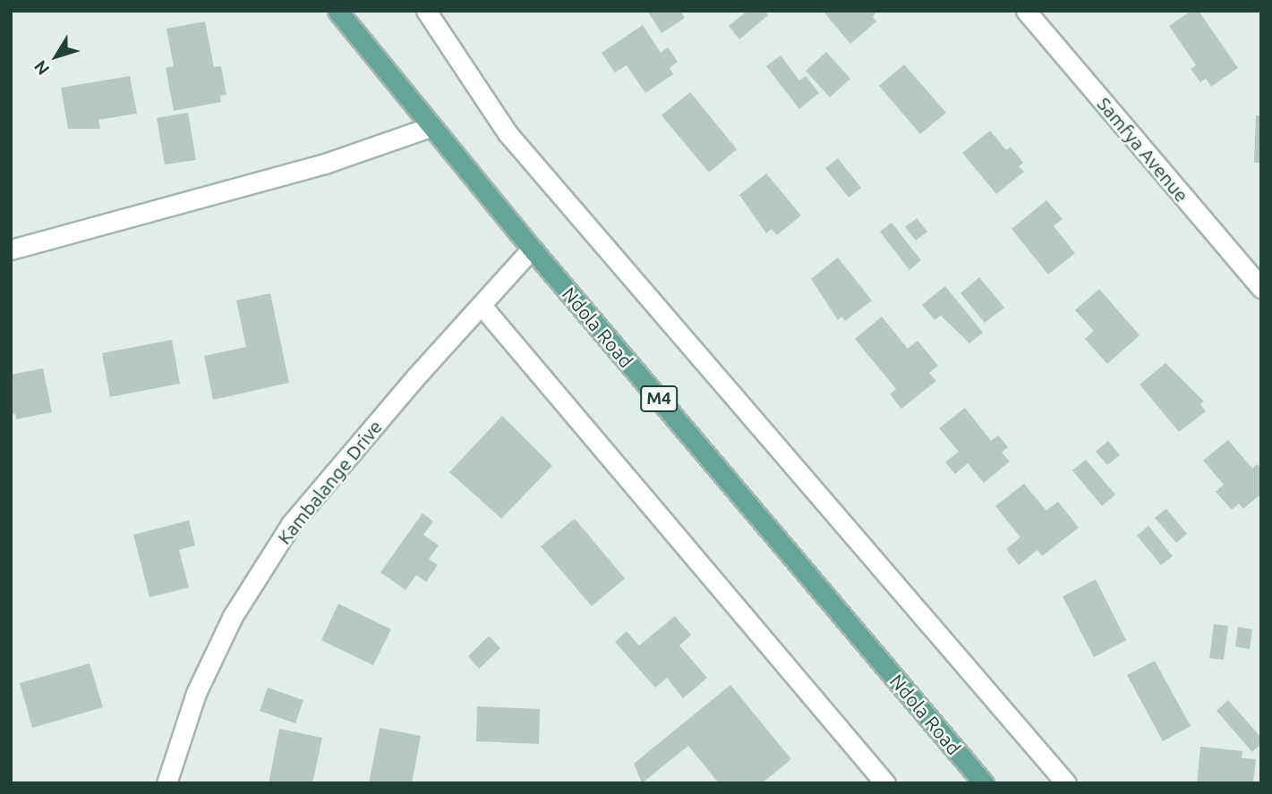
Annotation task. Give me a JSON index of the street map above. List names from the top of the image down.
{
  "streets": {
    "main road": ["Ndola Road", "M4"],
    "street": ["Samfya Avenue", "Kambalange Drive"]
  },
  "crossings": [
    ["Ndola Road", "Kambalange Drive"]
  ],
  "north": "bottom left"
}
